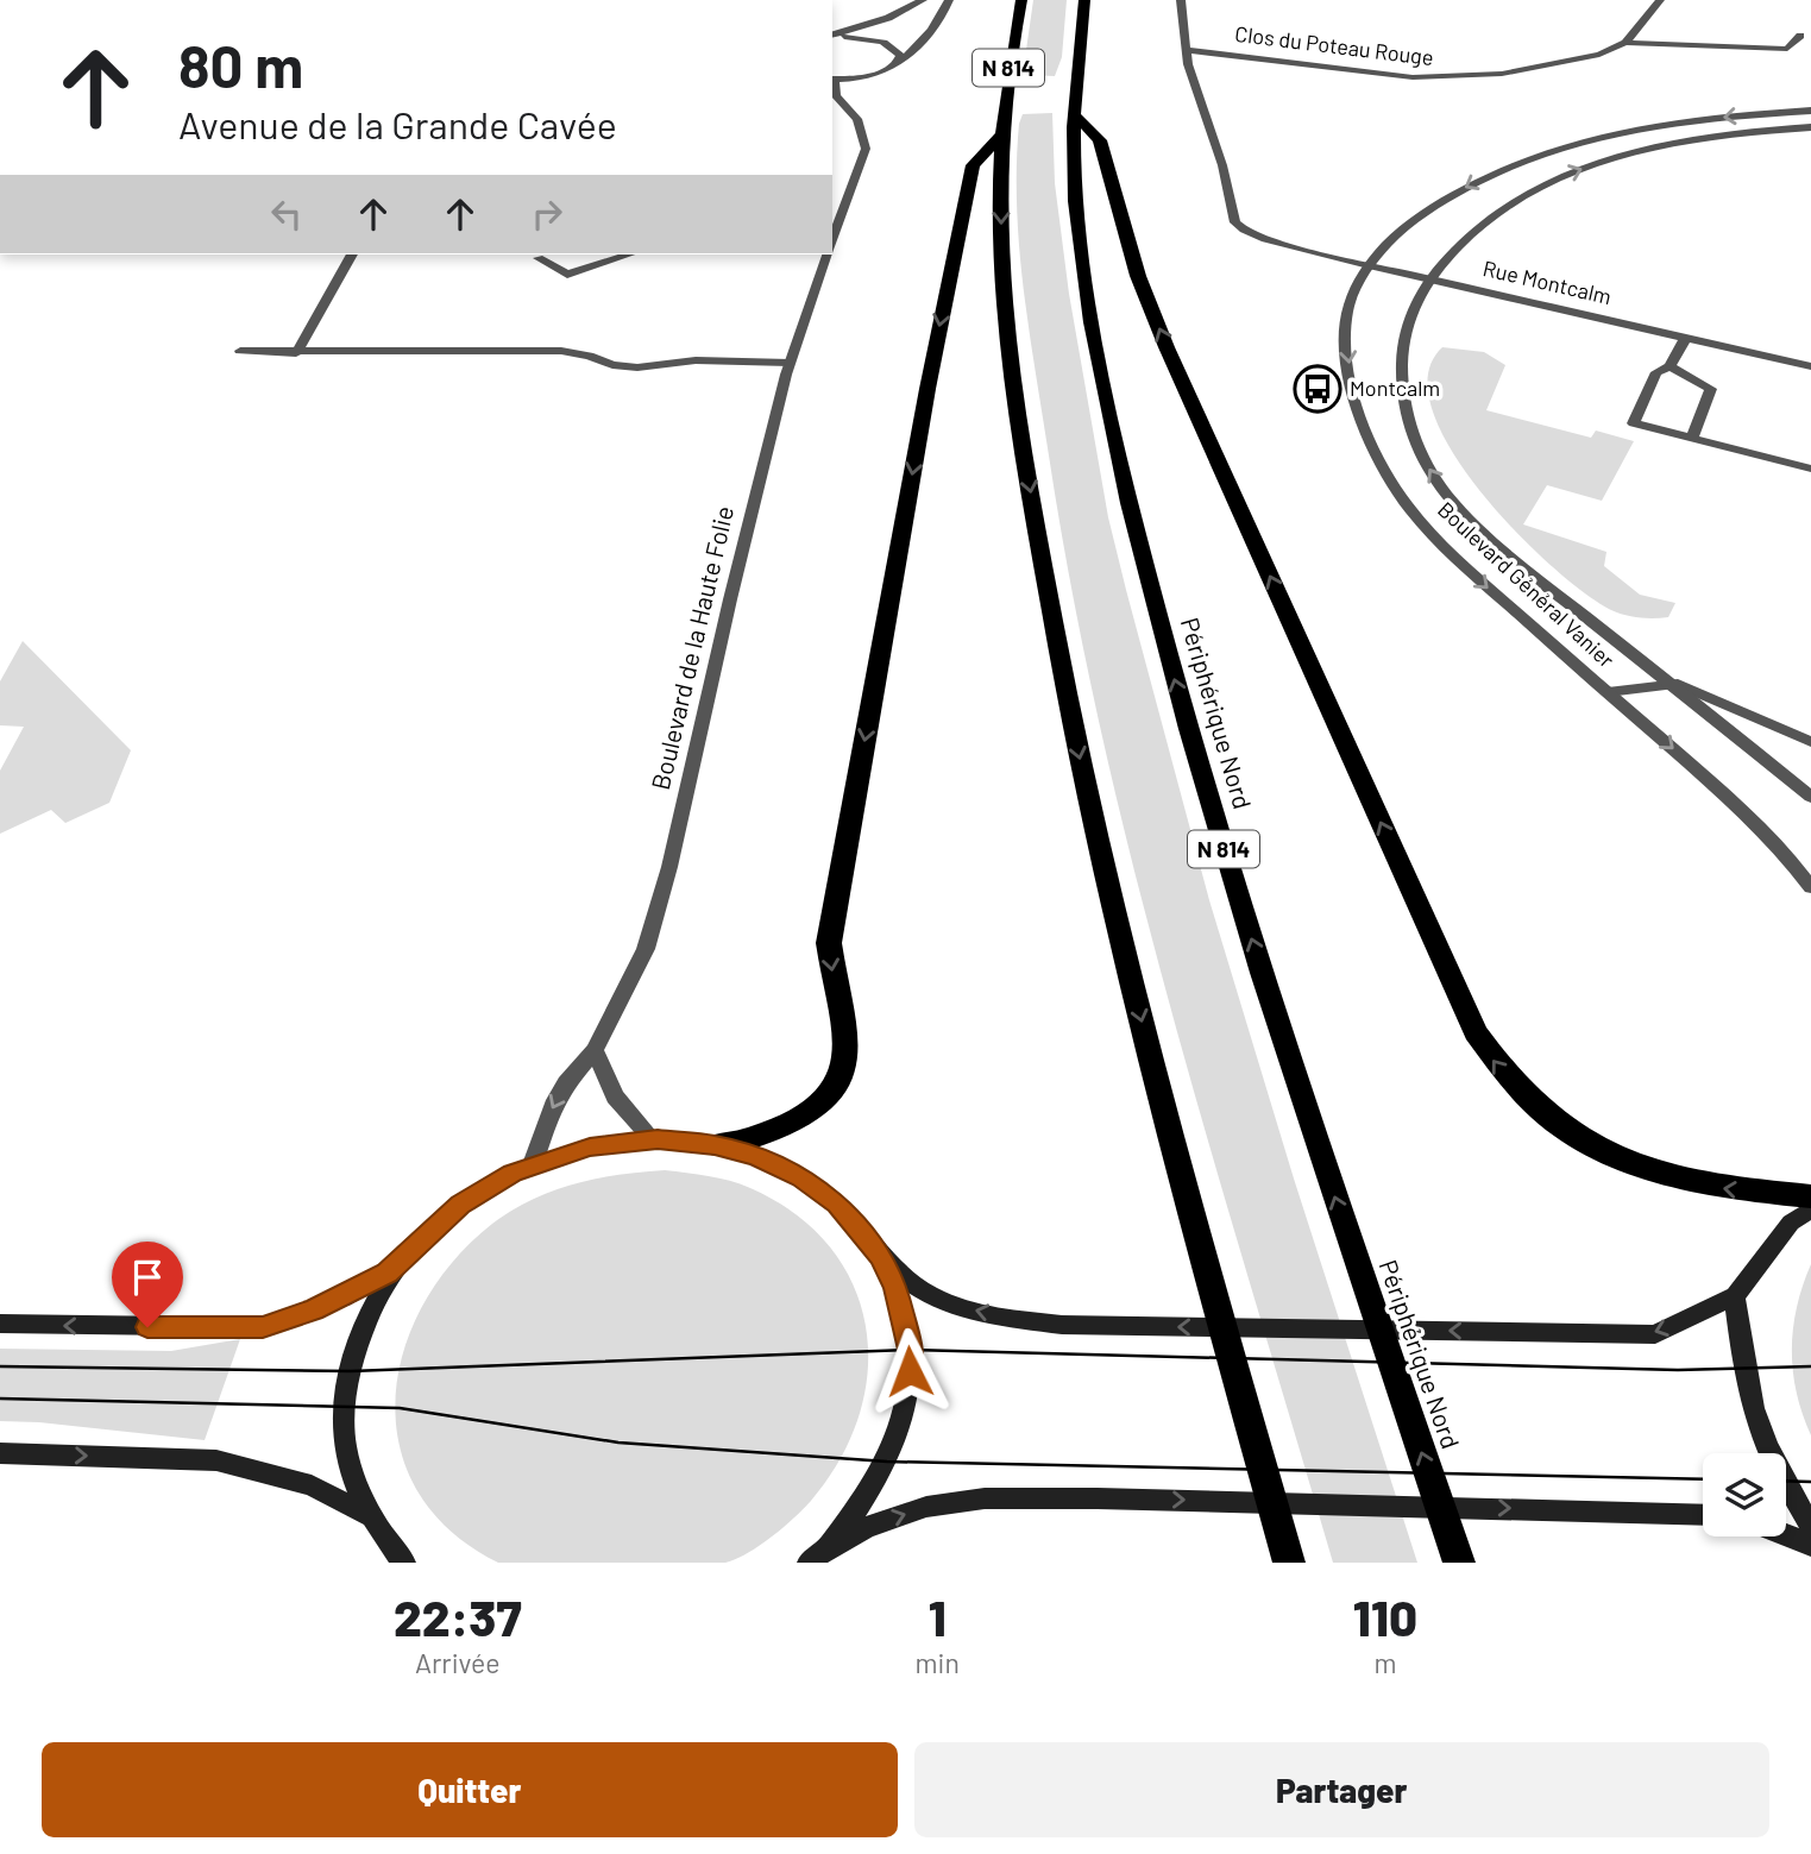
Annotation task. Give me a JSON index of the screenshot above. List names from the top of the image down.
{
  "streets": {
    "highway": ["N 814", "Périphérique Nord"],
    "street": [
      "Clos du Poteau Rouge",
      "Rue Montcalm",
      "Boulevard Général Vanier",
      "Boulevard de la Haute Folie"
    ]
  },
  "crossings": [
    ["Clos du Poteau Rouge", "Rue Montcalm"],
    ["Rue Montcalm", "Boulevard Général Vanier"]
  ],
  "places": {
    "bus stop": ["Montcalm"]
  },
  "page": {
    "turn": ["80 m", "Avenue de la Grande Cavée"],
    "eta": [
      "22:37",
      "Arrivée",
      "1",
      "min",
      "110",
      "m"
    ],
    "buttons": ["Quitter", "Partager"]
  }
}
